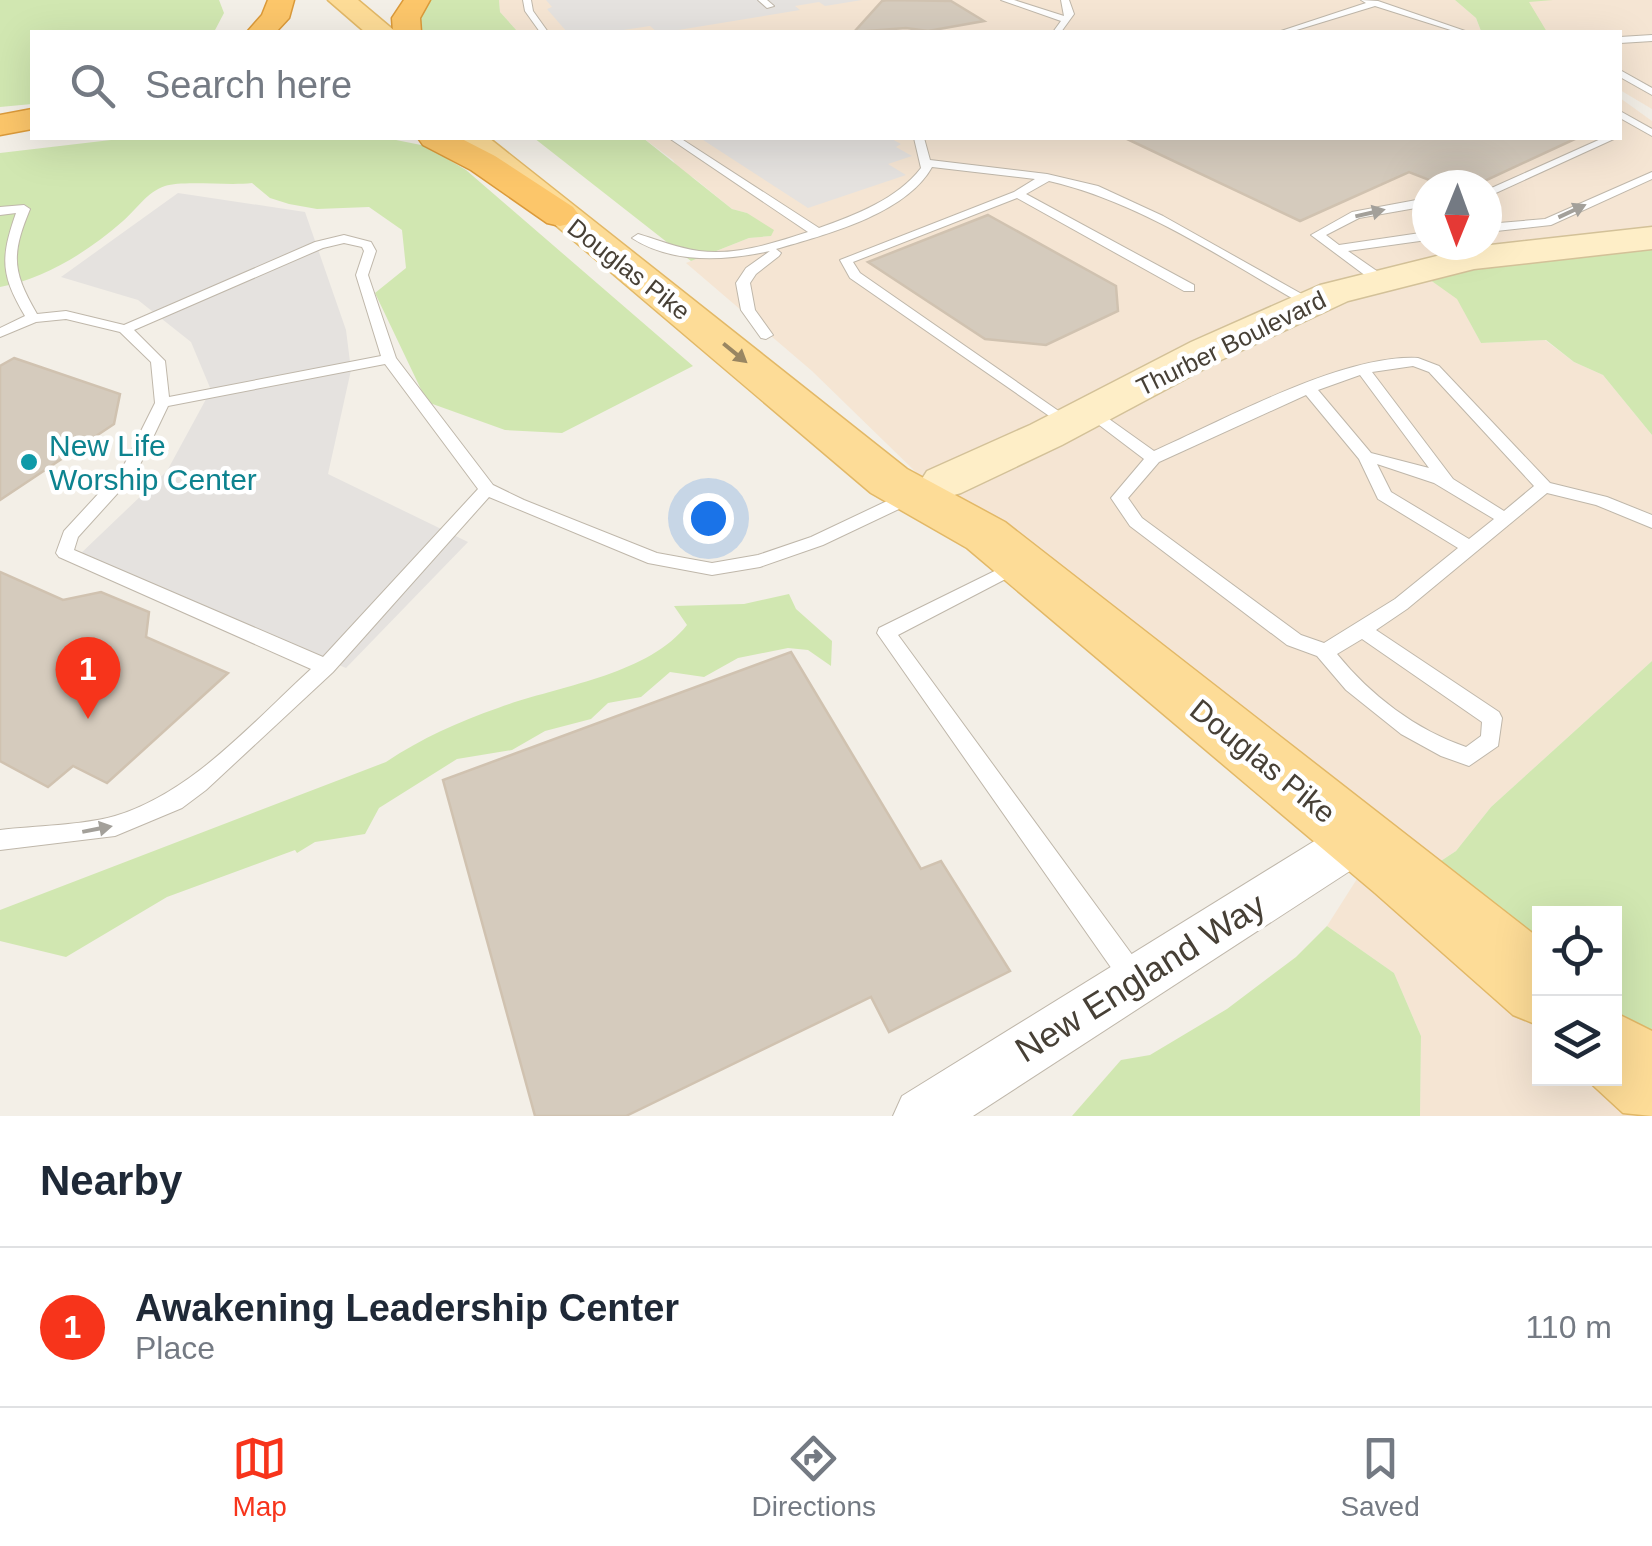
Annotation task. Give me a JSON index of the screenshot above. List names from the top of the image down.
{
  "streets": {
    "main road": ["Douglas Pike"],
    "street": ["Thurber Boulevard", "New England Way"]
  },
  "crossings": [
    ["Douglas Pike", "Thurber Boulevard"],
    ["Douglas Pike", "New England Way"]
  ],
  "places": ["New Life Worship Center"],
  "north": "bottom",
  "page": {
    "search": "Search here",
    "pins": "1",
    "heading": "Nearby",
    "list": [
      {
        "mark": "1",
        "name": "Awakening Leadership Center",
        "note": "Place",
        "value": "110 m"
      }
    ],
    "nav": ["Map", "Directions", "Saved"]
  }
}
